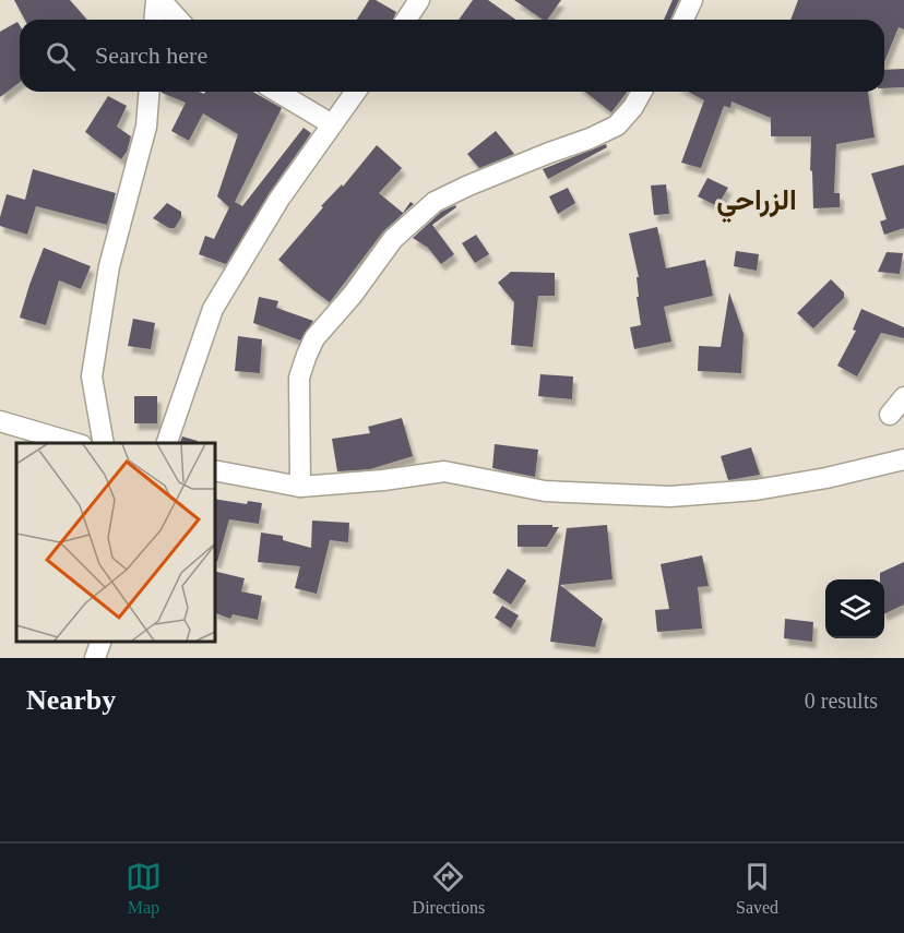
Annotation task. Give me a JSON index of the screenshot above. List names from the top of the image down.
{
  "districts": ["الزراحي"],
  "page": {
    "search": "Search here",
    "heading": ["Nearby", "0 results"],
    "nav": ["Map", "Directions", "Saved"]
  }
}
